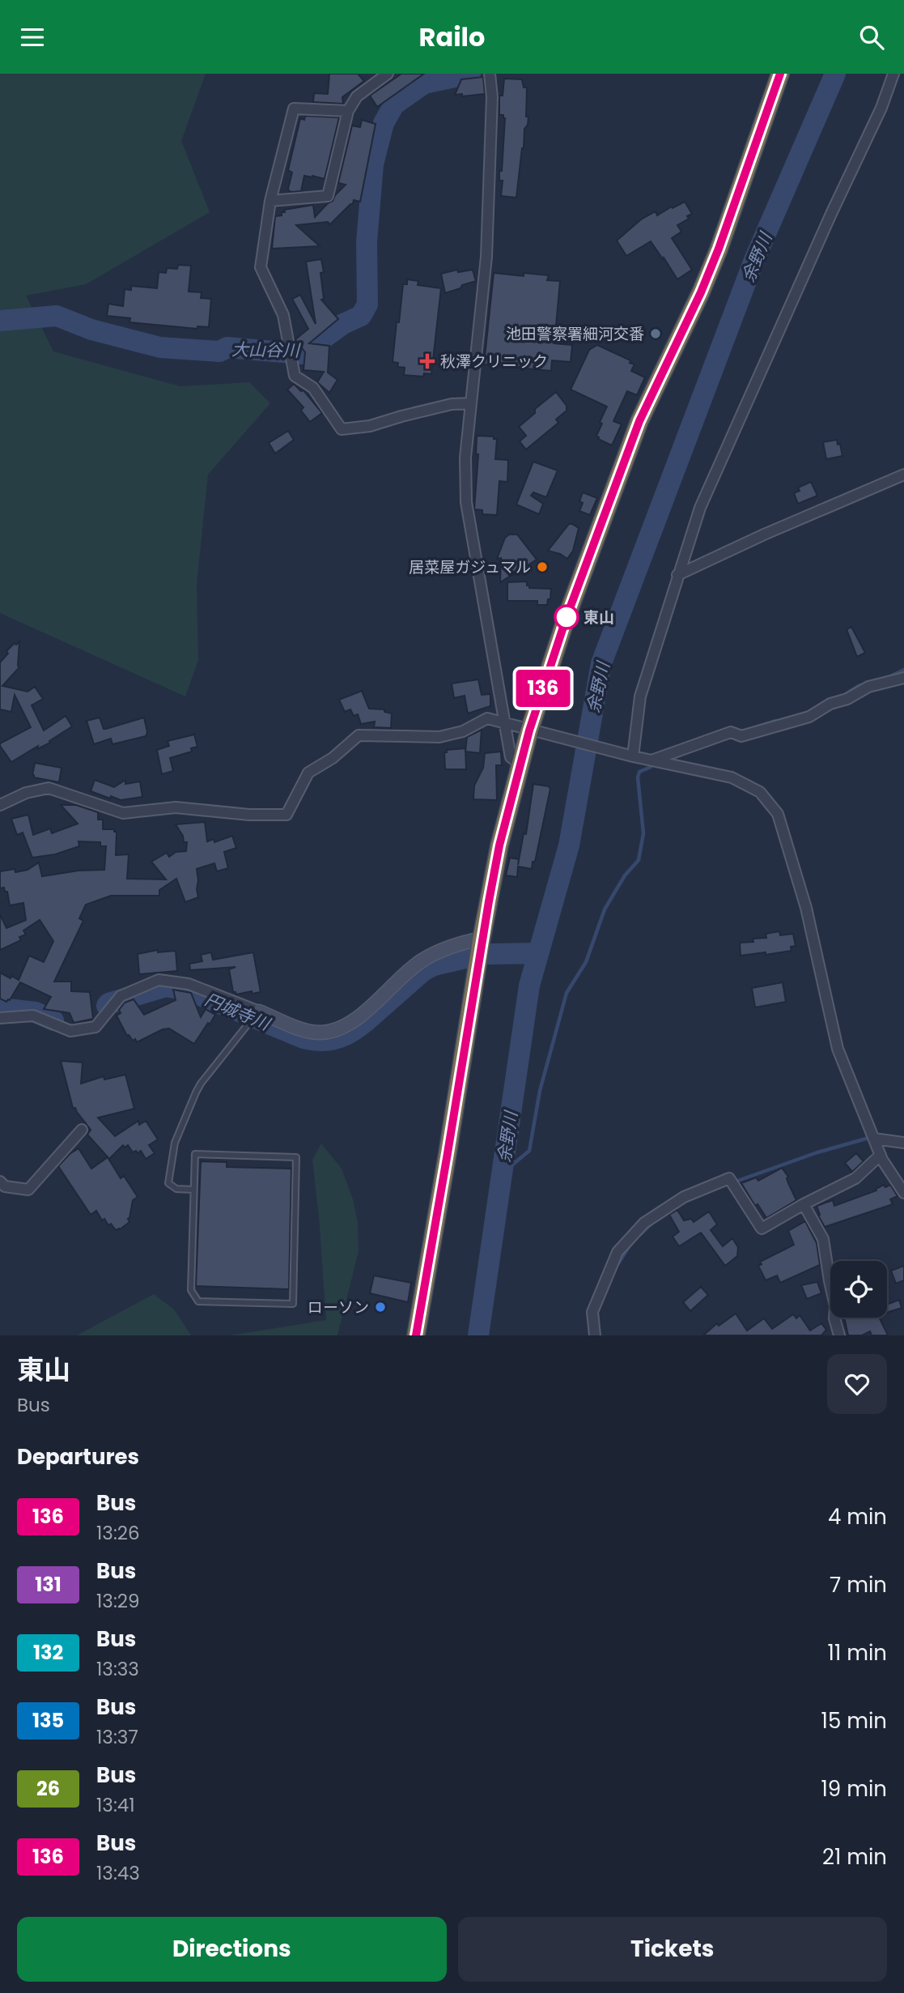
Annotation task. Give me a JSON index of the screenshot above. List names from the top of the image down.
{
  "water": ["余野川", "大山谷川", "円城寺川"],
  "places": {
    "other": [
      "池田警察署細河交番",
      "居菜屋ガジュマル",
      "東山",
      "ローソン"
    ],
    "health": ["秋澤クリニック"]
  },
  "lines": ["bus line 136"],
  "page": {
    "header": "Railo",
    "on_map": "136",
    "heading": [
      ["東山", "Bus"],
      "Departures"
    ],
    "list": [
      {
        "mark": "136",
        "name": "Bus",
        "note": "13:26",
        "value": "4 min"
      },
      {
        "mark": "131",
        "name": "Bus",
        "note": "13:29",
        "value": "7 min"
      },
      {
        "mark": "132",
        "name": "Bus",
        "note": "13:33",
        "value": "11 min"
      },
      {
        "mark": "135",
        "name": "Bus",
        "note": "13:37",
        "value": "15 min"
      },
      {
        "mark": "26",
        "name": "Bus",
        "note": "13:41",
        "value": "19 min"
      },
      {
        "mark": "136",
        "name": "Bus",
        "note": "13:43",
        "value": "21 min"
      }
    ],
    "buttons": ["Directions", "Tickets"]
  }
}
